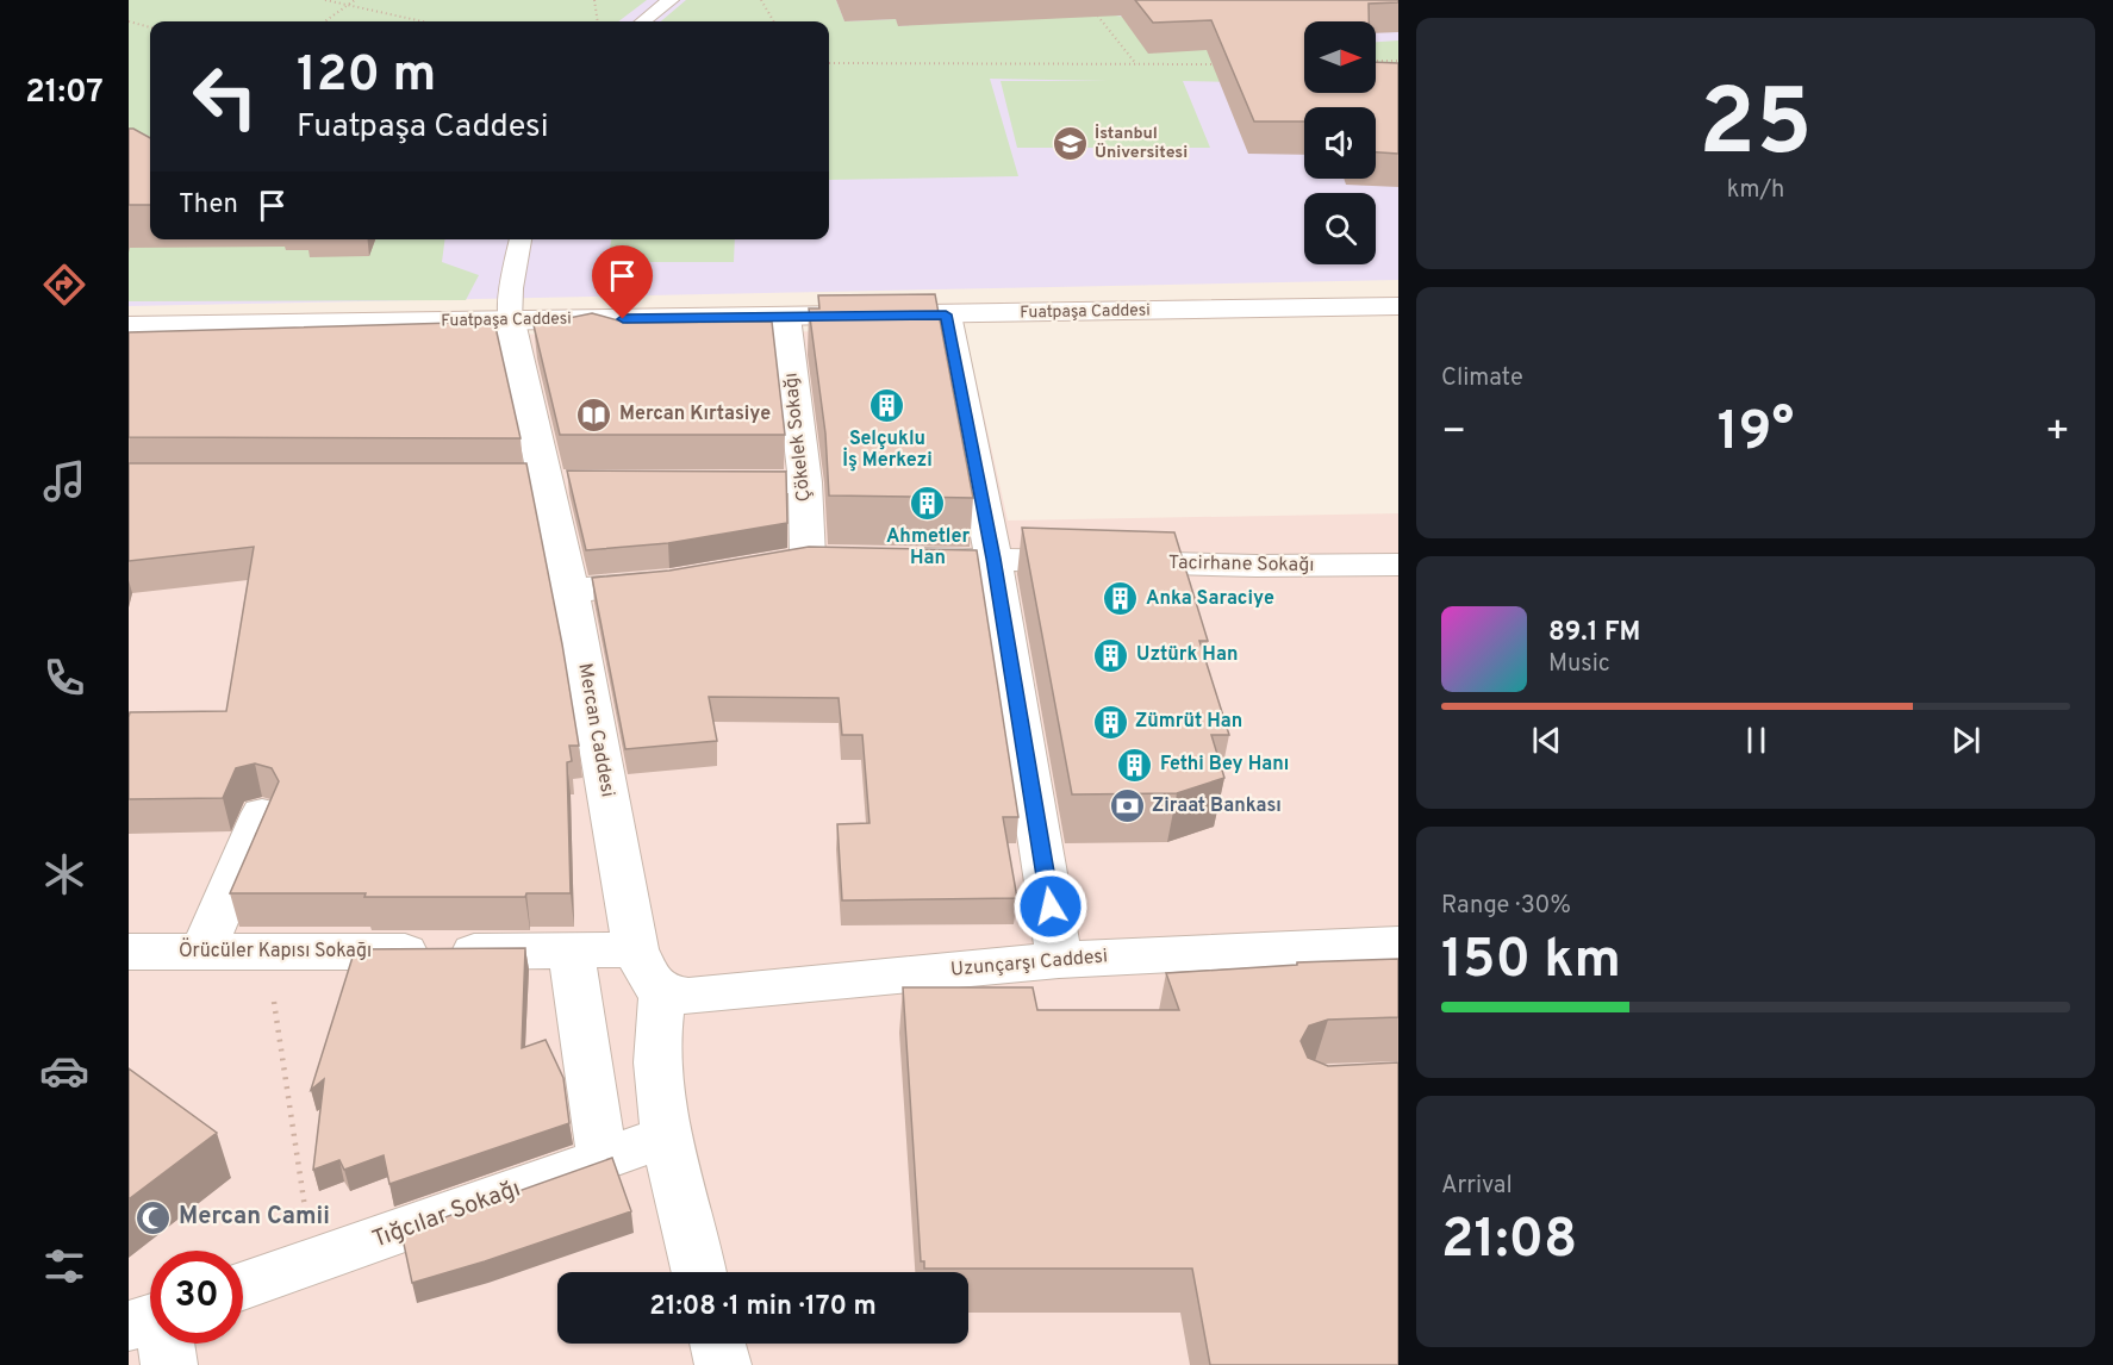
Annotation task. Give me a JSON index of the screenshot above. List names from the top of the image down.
{
  "streets": {
    "street": [
      "Fuatpaşa Caddesi",
      "Çökelek Sokağı",
      "Tacirhane Sokağı",
      "Mercan Caddesi",
      "Örücüler Kapısı Sokağı",
      "Uzunçarşı Caddesi",
      "Tığcılar Sokağı"
    ]
  },
  "crossings": [
    ["Fuatpaşa Caddesi", "Çökelek Sokağı"],
    ["Fuatpaşa Caddesi", "Mercan Caddesi"],
    ["Mercan Caddesi", "Örücüler Kapısı Sokağı"],
    ["Mercan Caddesi", "Uzunçarşı Caddesi"]
  ],
  "places": {
    "school or university": ["İstanbul Üniversitesi"],
    "building": [
      "Selçuklu İş Merkezi",
      "Ahmetler Han",
      "Anka Saraciye",
      "Uztürk Han",
      "Zümrüt Han",
      "Fethi Bey Hanı"
    ],
    "library": ["Mercan Kırtasiye"],
    "bank": ["Ziraat Bankası"],
    "mosque": ["Mercan Camii"]
  },
  "north": "right",
  "page": {
    "tabs": "21:07",
    "tile": [
      ["25", "km/h"],
      "Climate",
      ["Range · 30%", "150 km"],
      ["Arrival", "21:08"]
    ],
    "turn": ["120 m", "Fuatpaşa Caddesi"],
    "then": "Then",
    "heat": ["−", "19°", "+"],
    "song": ["89.1 FM", "Music"],
    "limit": "30",
    "trip": "21:08 · 1 min · 170 m"
  }
}
